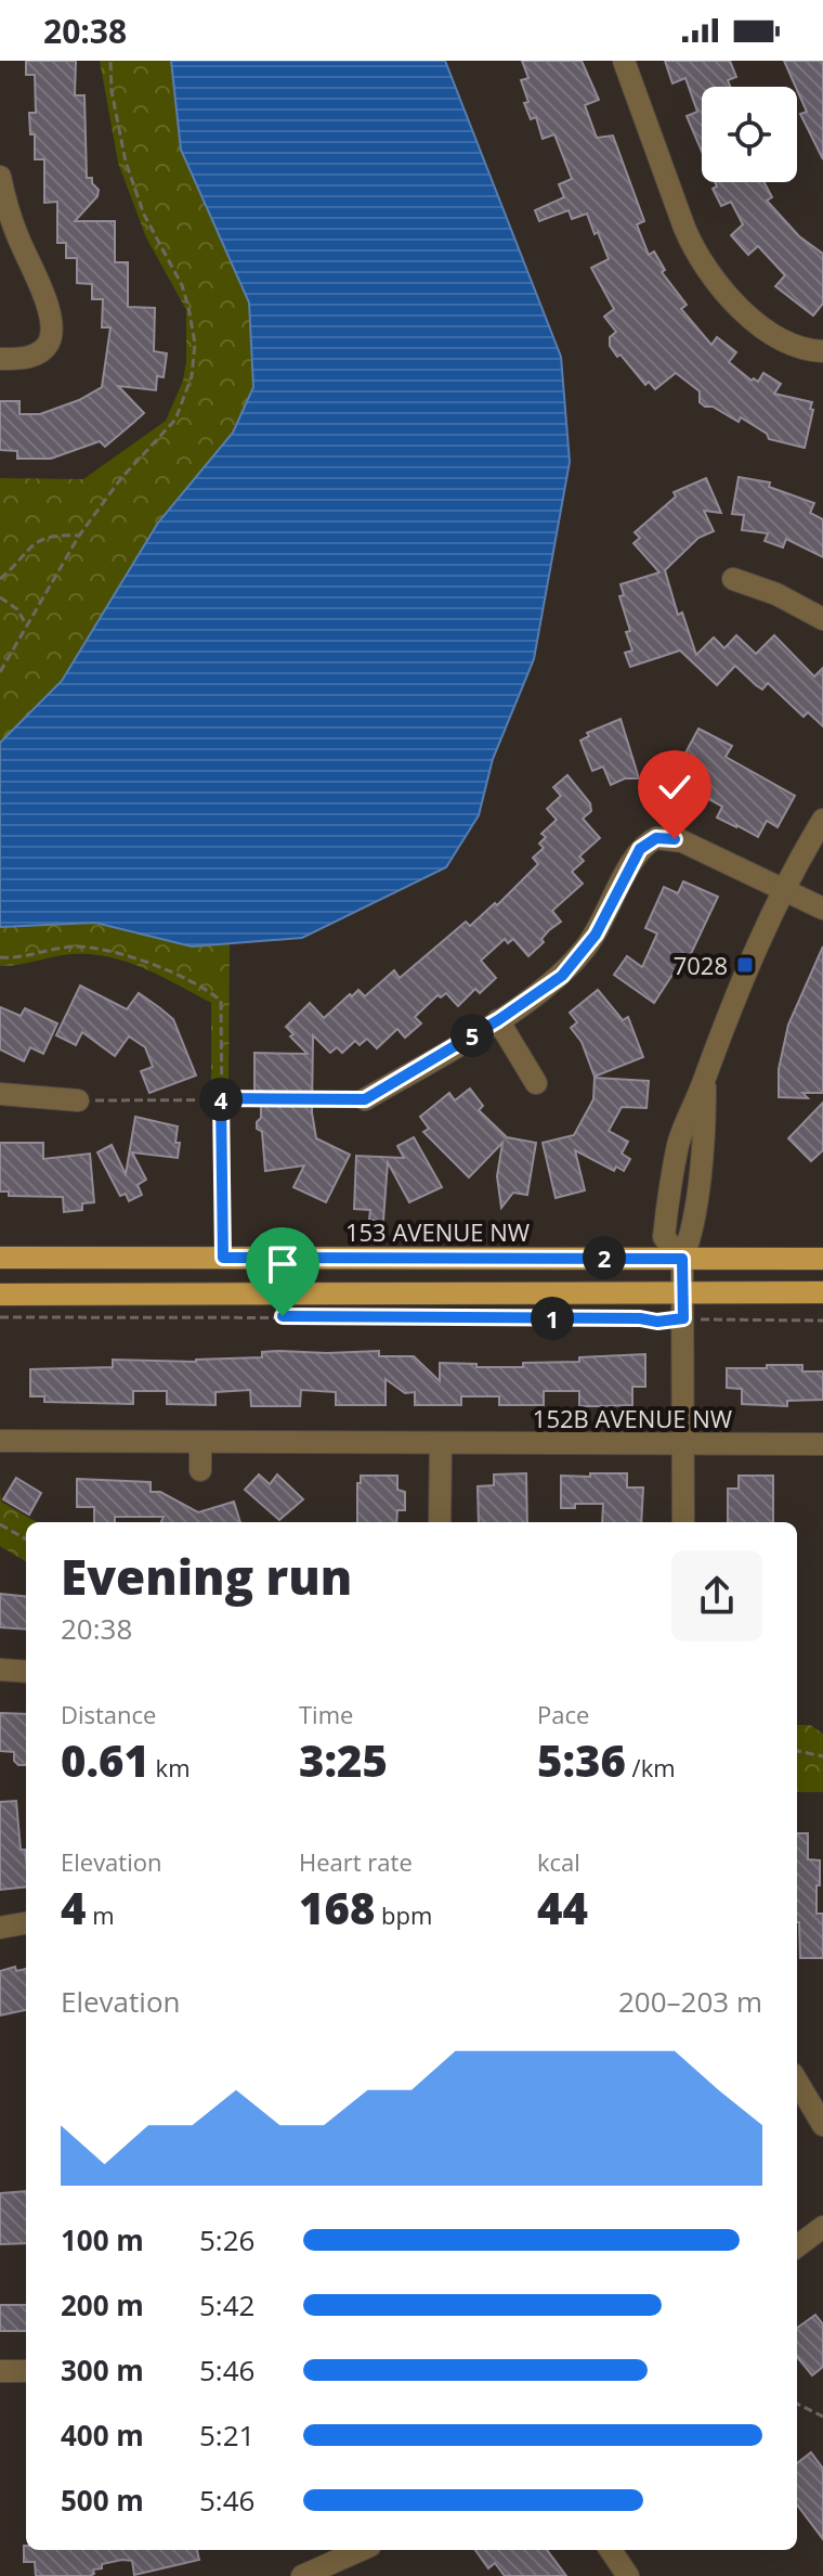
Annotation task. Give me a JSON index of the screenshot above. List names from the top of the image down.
{
  "streets": {
    "main road": ["153 AVENUE NW"],
    "street": ["152B AVENUE NW"]
  },
  "places": {
    "transit": ["7028"]
  },
  "page": {
    "status": "20:38",
    "pins": [
      "5",
      "4",
      "2",
      "1"
    ],
    "heading": ["Evening run", "20:38"],
    "stats": [
      ["Distance", "0.61 km"],
      ["Time", "3:25"],
      ["Pace", "5:36 /km"],
      ["Elevation", "4 m"],
      ["Heart rate", "168 bpm"],
      ["kcal", "44"]
    ],
    "chart": ["Elevation", "200–203 m"],
    "list": [
      {
        "name": "100 m",
        "note": "5:26"
      },
      {
        "name": "200 m",
        "note": "5:42"
      },
      {
        "name": "300 m",
        "note": "5:46"
      },
      {
        "name": "400 m",
        "note": "5:21"
      },
      {
        "name": "500 m",
        "note": "5:46"
      }
    ]
  }
}
